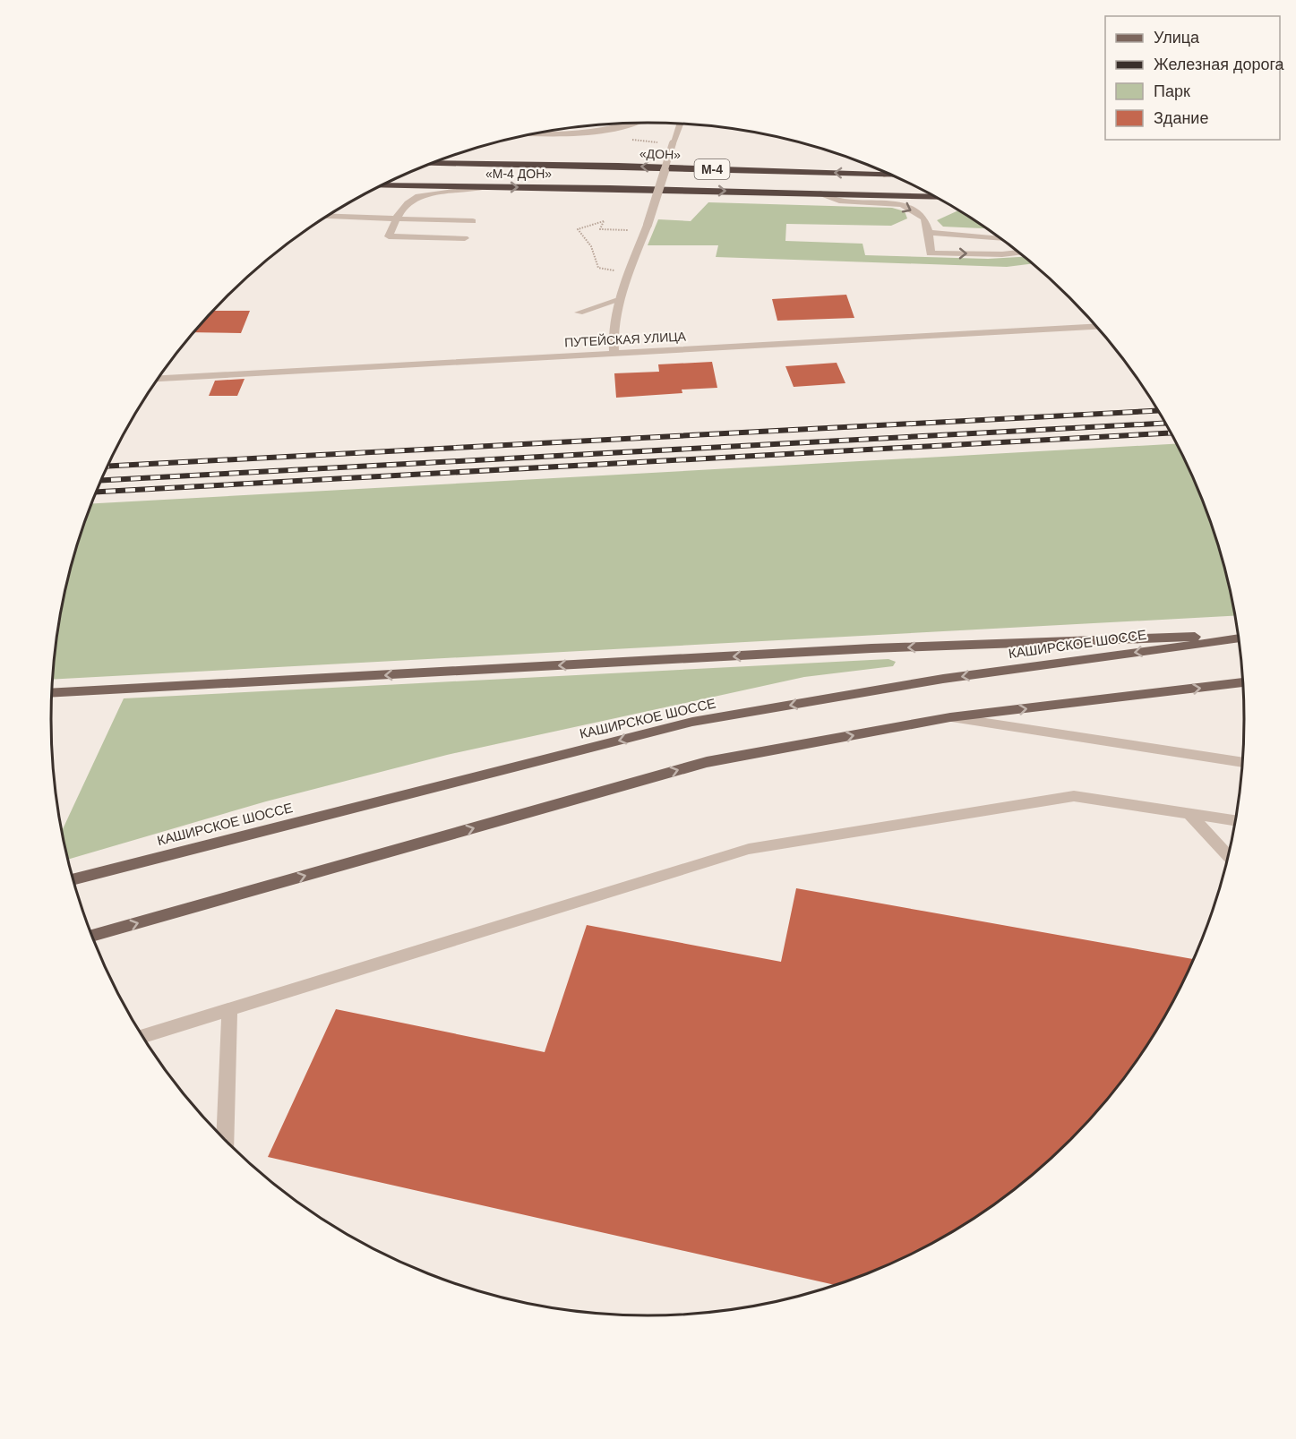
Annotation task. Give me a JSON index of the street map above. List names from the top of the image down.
{
  "streets": {
    "highway": ["«ДОН»", "М-4", "«М-4 ДОН»"],
    "main road": ["КАШИРСКОЕ ШОССЕ"],
    "street": ["ПУТЕЙСКАЯ УЛИЦА"]
  },
  "crossings": [
    ["М-4", "«М-4 ДОН»"]
  ],
  "one_way": ["«ДОН»", "«М-4 ДОН»"],
  "legend": [
    "Улица",
    "Железная дорога",
    "Парк",
    "Здание"
  ]
}
